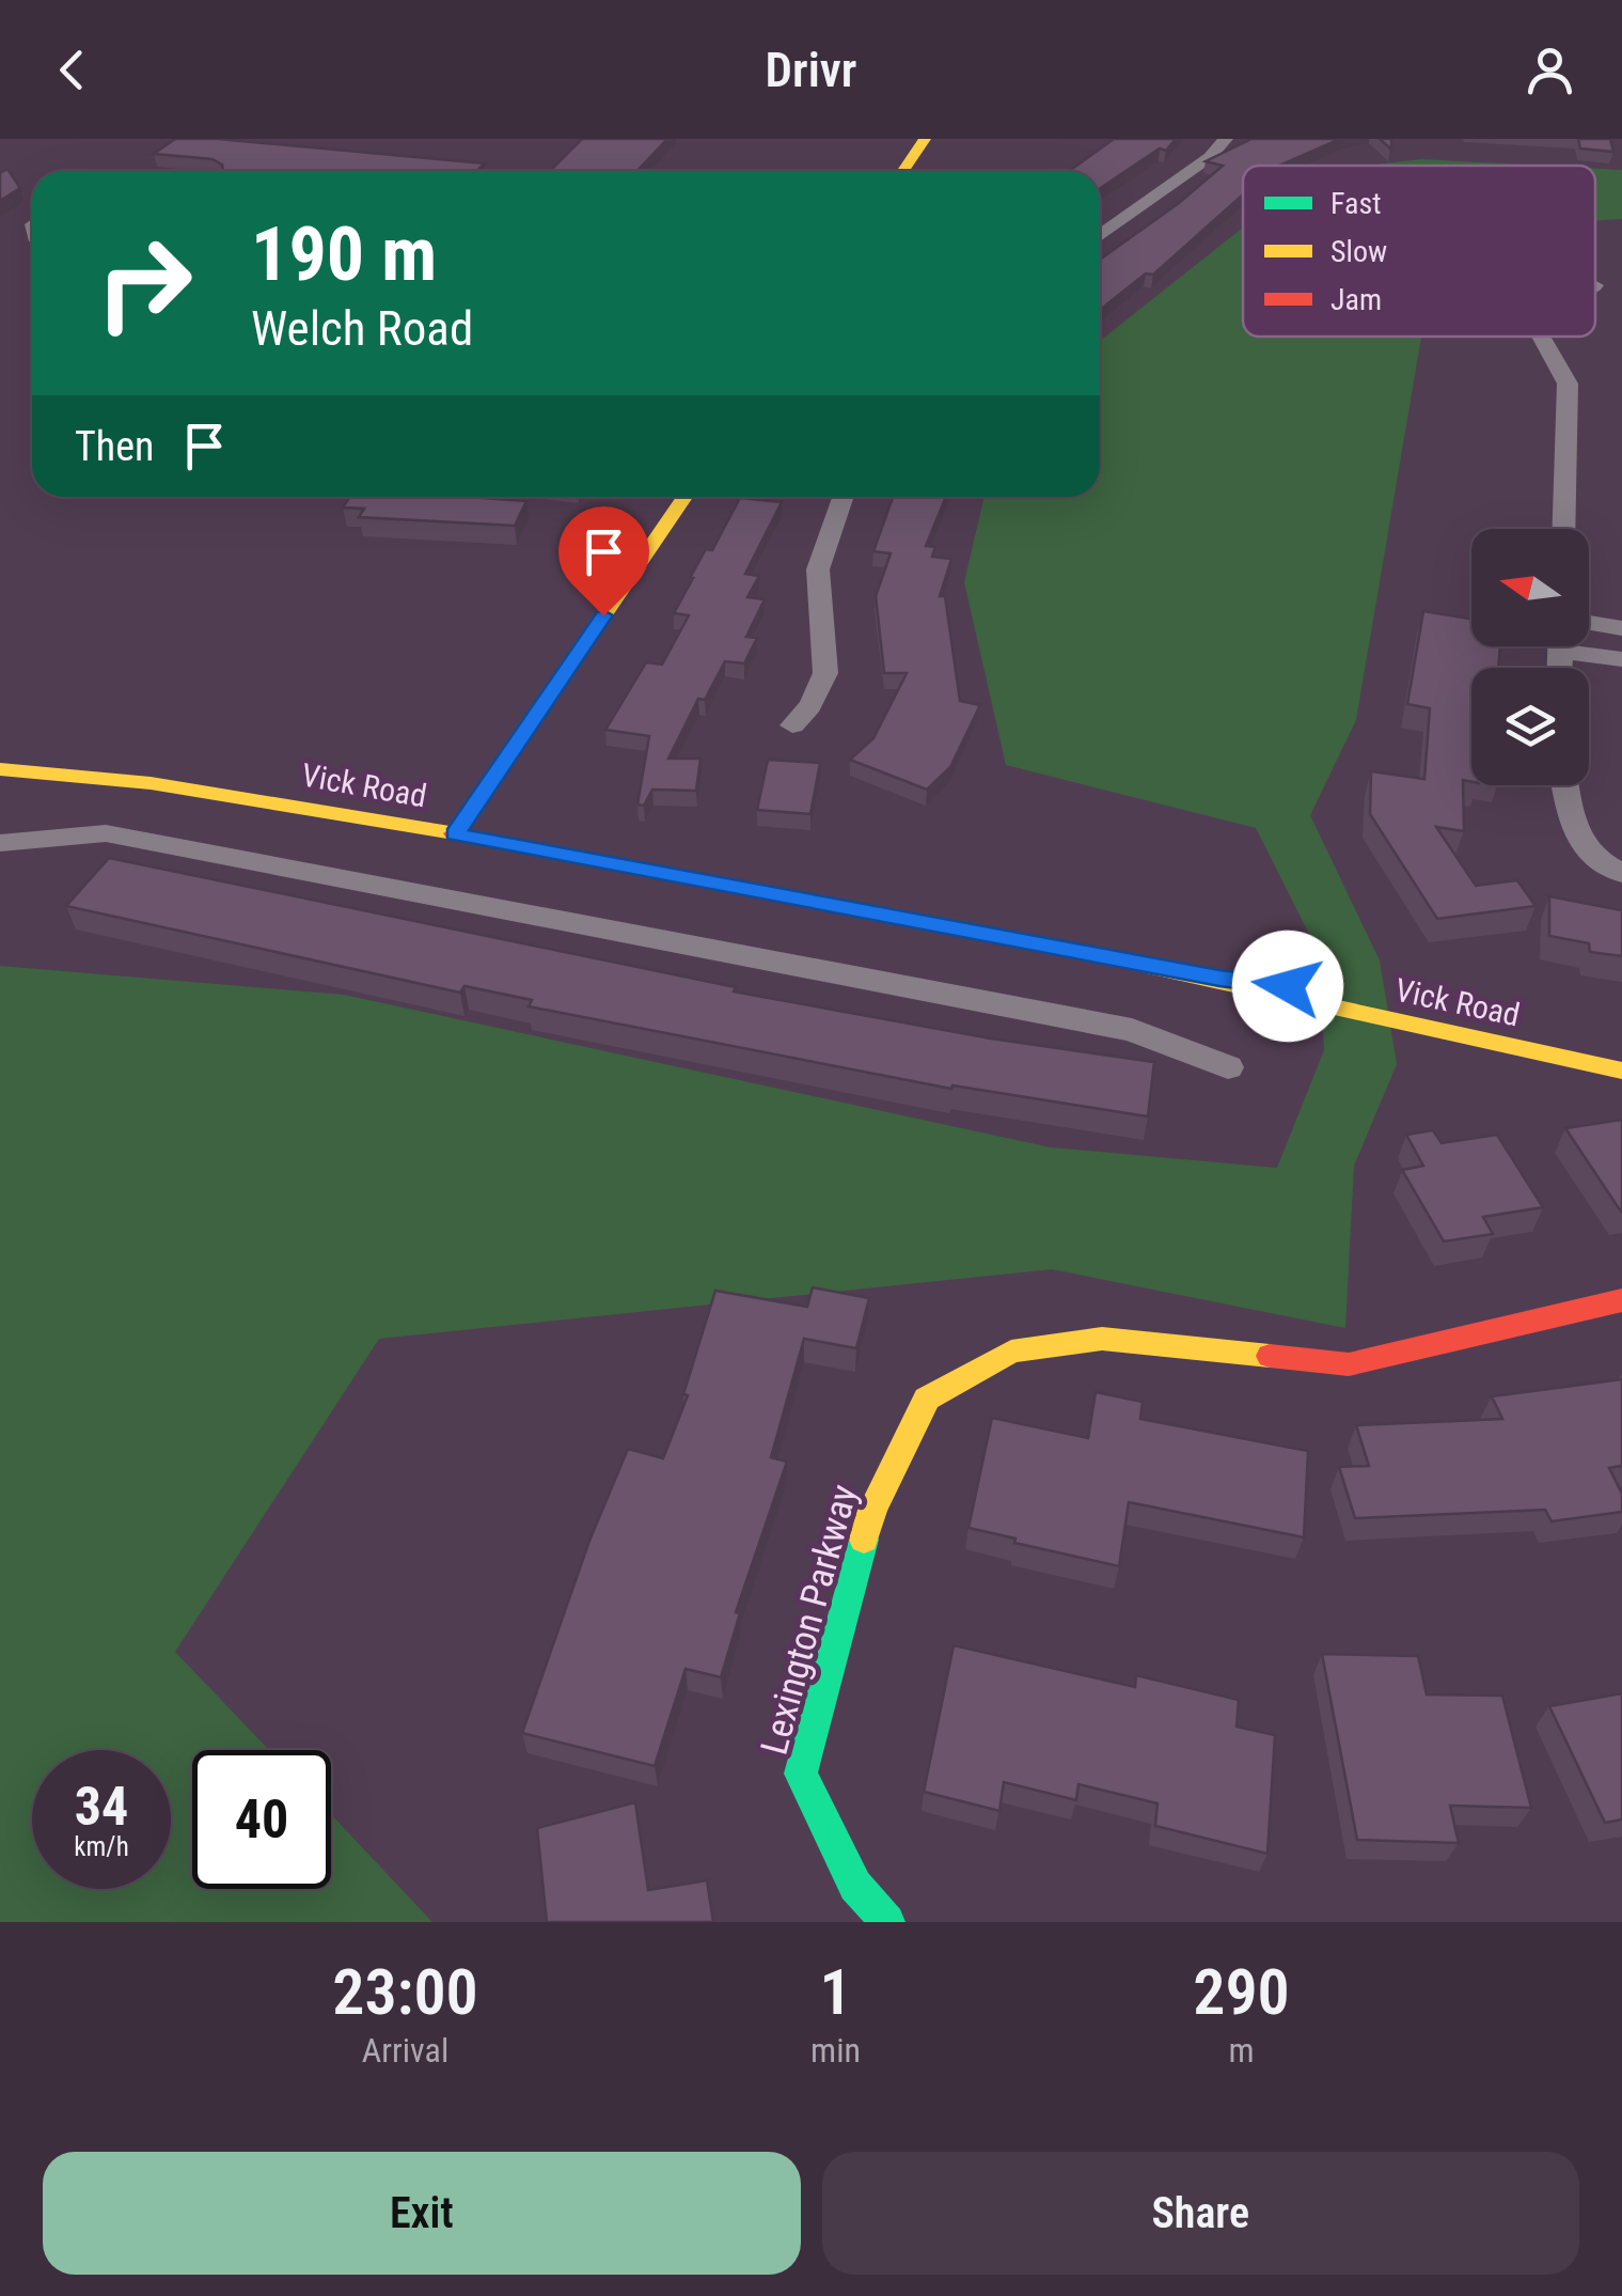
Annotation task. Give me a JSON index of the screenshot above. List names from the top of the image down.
{
  "streets": {
    "street": ["Vick Road", "Lexington Parkway"]
  },
  "legend": ["Fast", "Slow", "Jam"],
  "north": "left",
  "page": {
    "header": "Drivr",
    "turn": ["190 m", "Welch Road"],
    "then": "Then",
    "speed": "34 km/h",
    "limit": "40",
    "eta": [
      "23:00",
      "Arrival",
      "1",
      "min",
      "290",
      "m"
    ],
    "buttons": ["Exit", "Share"]
  }
}
